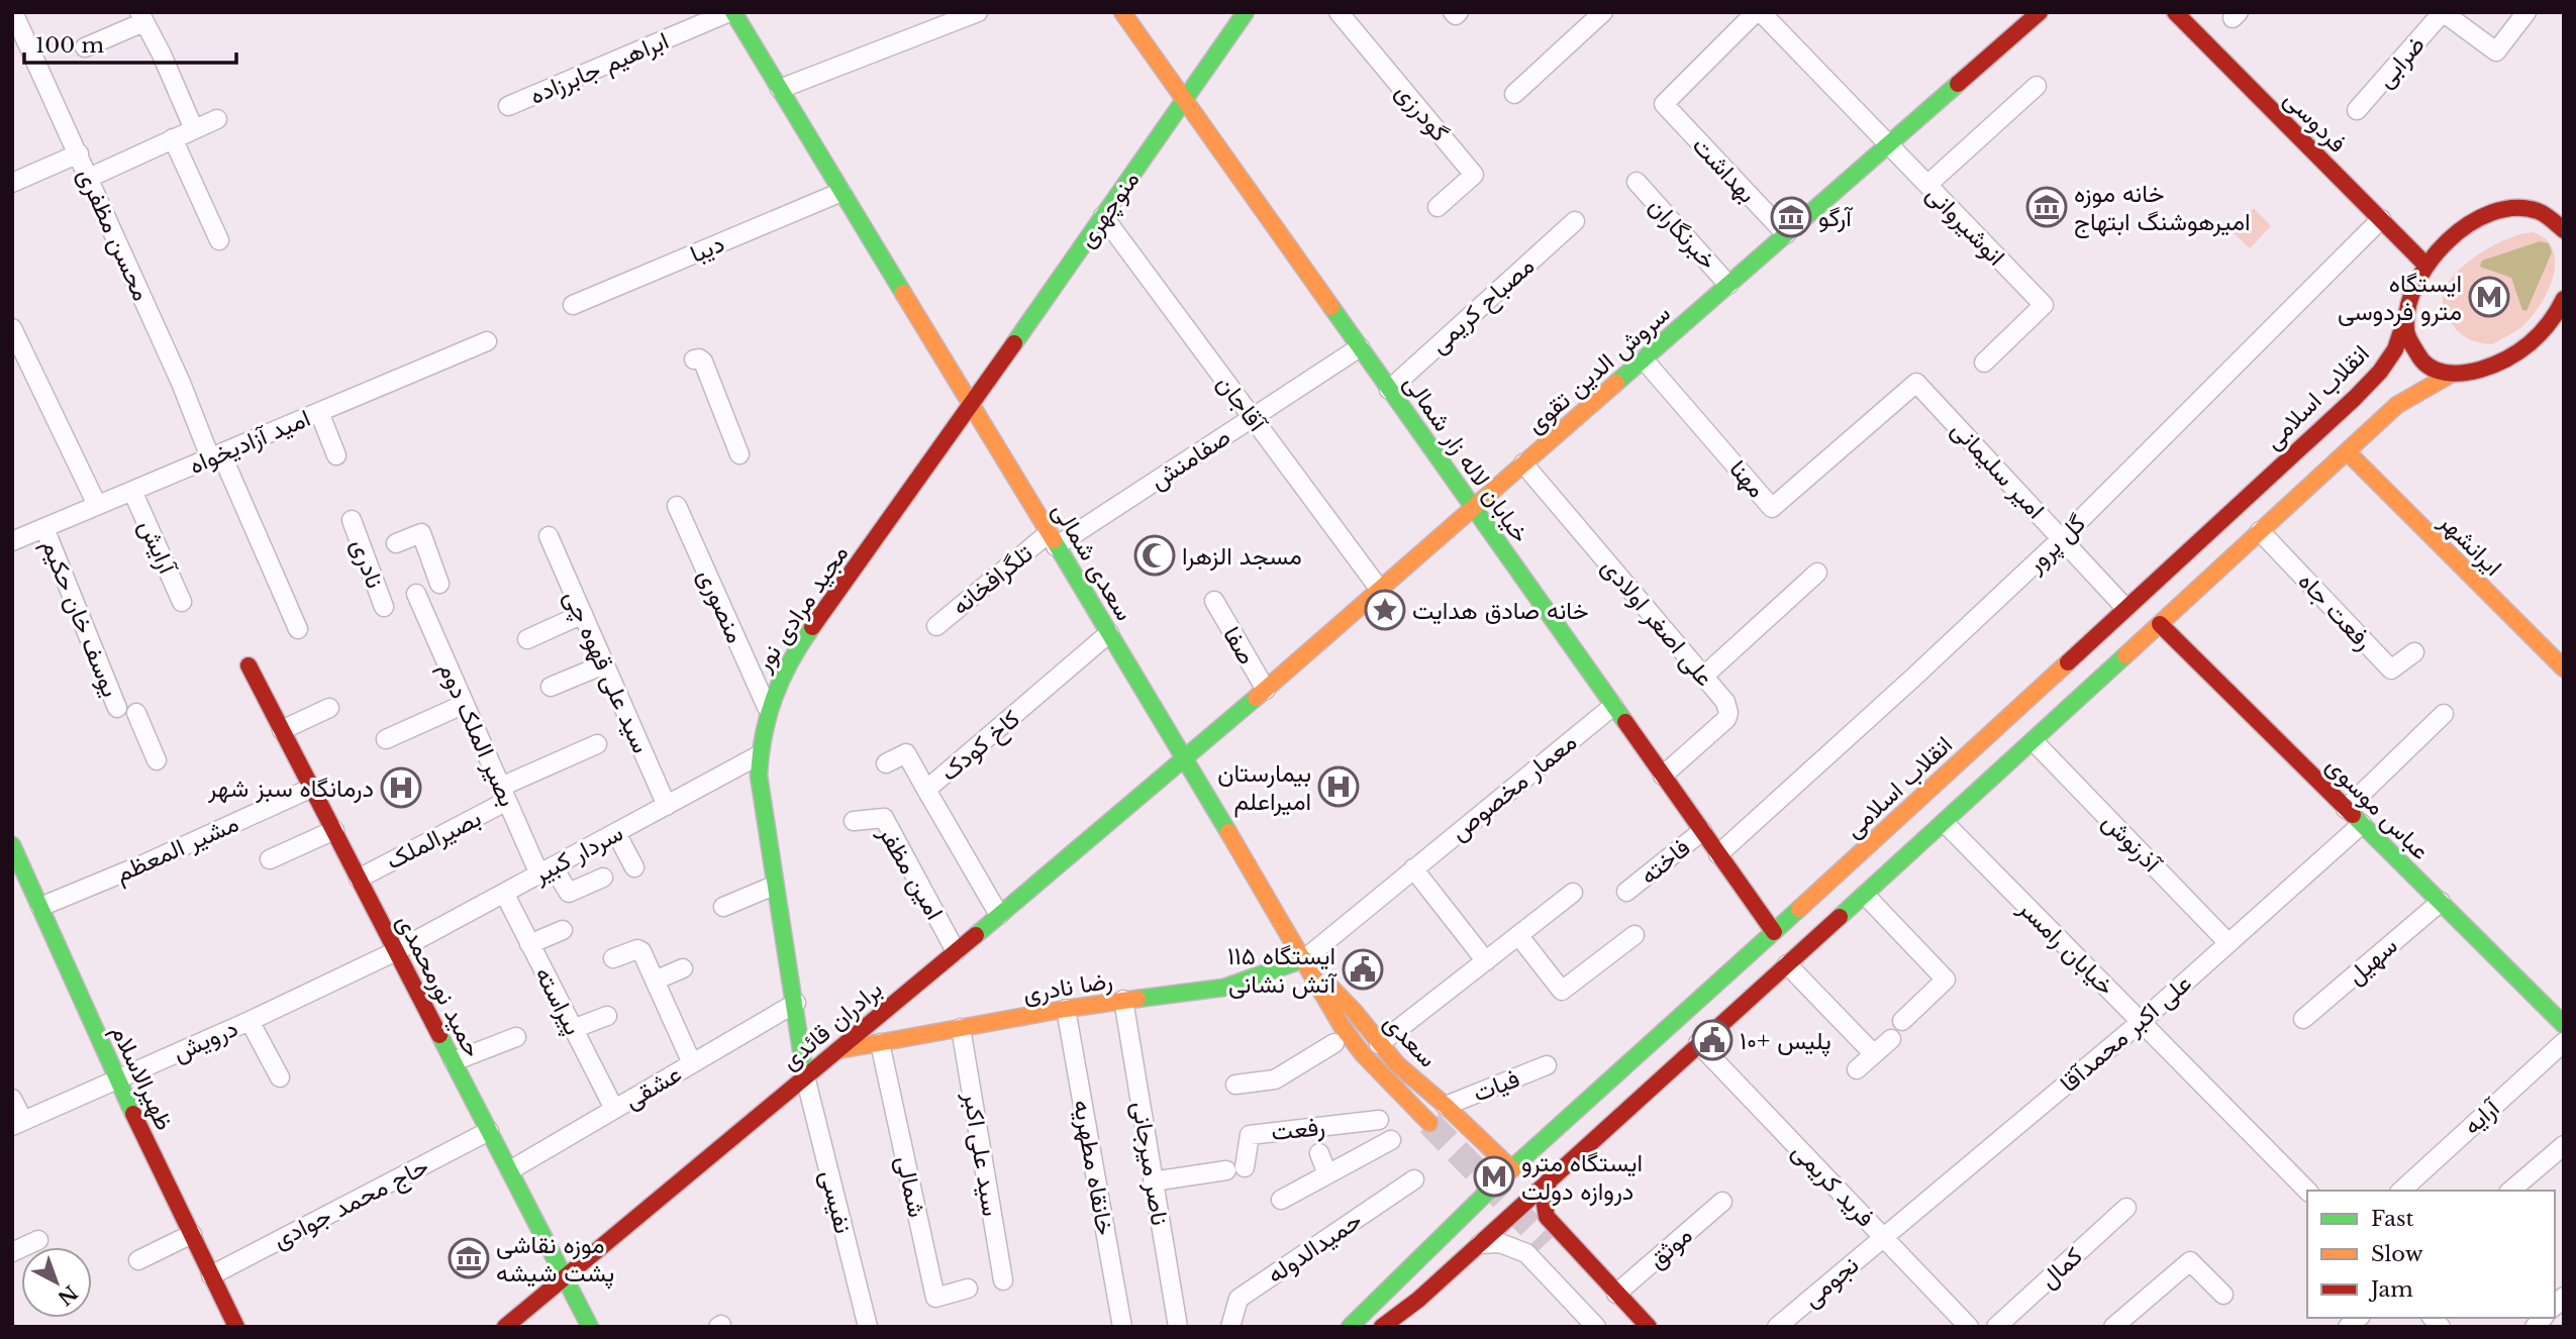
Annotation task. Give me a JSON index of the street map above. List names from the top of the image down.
{
  "streets": {
    "main road": [
      "فردوسی",
      "منوچهری",
      "سروش الدین تقوی",
      "انقلاب اسلامی",
      "خیابان لاله زار شمالی",
      "ایرانشهر",
      "سعدی شمالی",
      "مجید مرادی نور",
      "عباس موسوی",
      "حمید نورمحمدی",
      "رضا نادری",
      "برادران قائدی",
      "سعدی",
      "ظهیرالاسلام"
    ],
    "street": [
      "ضرابی",
      "ابراهیم جابرزاده",
      "گودرزی",
      "بهداشت",
      "انوشیروانی",
      "خبرنگاران",
      "محسن مظفری",
      "دیبا",
      "مصباح کریمی",
      "آقاجان",
      "امید آزادیخواه",
      "صفامنش",
      "امیر سلیمانی",
      "مهنا",
      "گل پرور",
      "آرایش",
      "نادری",
      "تلگرافخانه",
      "منصوری",
      "رفعت جاه",
      "یوسف خان حکیم",
      "علی اصغر اولادی",
      "صفا",
      "سید علی قهوه چی",
      "بصیر الملک دوم",
      "کاخ کودک",
      "معمار مخصوص",
      "بصیرالملک",
      "آذرنوش",
      "مشیر المعظم",
      "سردار کبیر",
      "فاخته",
      "امین مظفر",
      "خیابان رامسر",
      "سهیل",
      "پیراسته",
      "علی اکبر محمدآقا",
      "درویش",
      "فیات",
      "عشقی",
      "آرایه",
      "رفعت",
      "سید علی اکبر",
      "ناصر میرجانی",
      "خانقاه مطهریه",
      "فرید کریمی",
      "شمالی",
      "نفیسی",
      "حاج محمد جوادی",
      "حمیدالدوله",
      "موثق",
      "کمال",
      "نجومی"
    ]
  },
  "crossings": [
    ["ابراهیم جابرزاده", "سعدی شمالی"],
    ["فردوسی", "انقلاب اسلامی"],
    ["فردوسی", "گل پرور"],
    ["بهداشت", "انوشیروانی"],
    ["بهداشت", "سروش الدین تقوی"],
    ["منوچهری", "آقاجان"],
    ["منوچهری", "خیابان لاله زار شمالی"],
    ["منوچهری", "سعدی شمالی"],
    ["منوچهری", "مجید مرادی نور"],
    ["انوشیروانی", "سروش الدین تقوی"],
    ["خبرنگاران", "سروش الدین تقوی"],
    ["محسن مظفری", "امید آزادیخواه"],
    ["دیبا", "سعدی شمالی"],
    ["مصباح کریمی", "خیابان لاله زار شمالی"],
    ["سروش الدین تقوی", "آقاجان"],
    ["سروش الدین تقوی", "خیابان لاله زار شمالی"],
    ["سروش الدین تقوی", "مهنا"],
    ["سروش الدین تقوی", "سعدی شمالی"],
    ["سروش الدین تقوی", "علی اصغر اولادی"],
    ["سروش الدین تقوی", "صفا"],
    ["سروش الدین تقوی", "برادران قائدی"],
    ["انقلاب اسلامی", "خیابان لاله زار شمالی"],
    ["انقلاب اسلامی", "امیر سلیمانی"],
    ["انقلاب اسلامی", "سعدی"],
    ["آقاجان", "صفامنش"],
    ["امید آزادیخواه", "آرایش"],
    ["امید آزادیخواه", "یوسف خان حکیم"],
    ["صفامنش", "خیابان لاله زار شمالی"],
    ["صفامنش", "سعدی شمالی"],
    ["صفامنش", "تلگرافخانه"],
    ["خیابان لاله زار شمالی", "گل پرور"],
    ["خیابان لاله زار شمالی", "علی اصغر اولادی"],
    ["خیابان لاله زار شمالی", "معمار مخصوص"],
    ["خیابان لاله زار شمالی", "فاخته"],
    ["امیر سلیمانی", "مهنا"],
    ["امیر سلیمانی", "گل پرور"],
    ["سعدی شمالی", "تلگرافخانه"],
    ["سعدی شمالی", "مجید مرادی نور"],
    ["سعدی شمالی", "کاخ کودک"],
    ["سعدی شمالی", "معمار مخصوص"],
    ["سعدی شمالی", "رضا نادری"],
    ["سعدی شمالی", "برادران قائدی"],
    ["سعدی شمالی", "سعدی"],
    ["منصوری", "مجید مرادی نور"],
    ["مجید مرادی نور", "سردار کبیر"],
    ["مجید مرادی نور", "برادران قائدی"],
    ["مجید مرادی نور", "عشقی"],
    ["مجید مرادی نور", "نفیسی"],
    ["سید علی قهوه چی", "سردار کبیر"],
    ["بصیر الملک دوم", "بصیرالملک"],
    ["بصیر الملک دوم", "سردار کبیر"],
    ["کاخ کودک", "برادران قائدی"],
    ["معمار مخصوص", "رضا نادری"],
    ["معمار مخصوص", "سعدی"],
    ["عباس موسوی", "سهیل"],
    ["عباس موسوی", "علی اکبر محمدآقا"],
    ["بصیرالملک", "حمید نورمحمدی"],
    ["آذرنوش", "علی اکبر محمدآقا"],
    ["مشیر المعظم", "حمید نورمحمدی"],
    ["مشیر المعظم", "ظهیرالاسلام"],
    ["سردار کبیر", "حمید نورمحمدی"],
    ["سردار کبیر", "پیراسته"],
    ["سردار کبیر", "درویش"],
    ["امین مظفر", "برادران قائدی"],
    ["خیابان رامسر", "علی اکبر محمدآقا"],
    ["حمید نورمحمدی", "برادران قائدی"],
    ["حمید نورمحمدی", "درویش"],
    ["حمید نورمحمدی", "عشقی"],
    ["حمید نورمحمدی", "حاج محمد جوادی"],
    ["رضا نادری", "برادران قائدی"],
    ["رضا نادری", "سعدی"],
    ["رضا نادری", "سید علی اکبر"],
    ["رضا نادری", "ناصر میرجانی"],
    ["رضا نادری", "خانقاه مطهریه"],
    ["رضا نادری", "شمالی"],
    ["پیراسته", "عشقی"],
    ["برادران قائدی", "نفیسی"],
    ["علی اکبر محمدآقا", "فرید کریمی"],
    ["علی اکبر محمدآقا", "نجومی"],
    ["درویش", "ظهیرالاسلام"],
    ["سعدی", "فیات"],
    ["ظهیرالاسلام", "حاج محمد جوادی"],
    ["رفعت", "ناصر میرجانی"],
    ["فرید کریمی", "نجومی"]
  ],
  "places": {
    "museum": ["خانه موزه امیرهوشنگ ابتهاج", "آرگو", "موزه نقاشی پشت شیشه"],
    "metro station": ["ایستگاه مترو فردوسی", "ایستگاه مترو دروازه دولت"],
    "mosque": ["مسجد الزهرا"],
    "place": ["خانه صادق هدایت"],
    "hospital": ["بیمارستان امیراعلم", "درمانگاه سبز شهر"],
    "public building": ["ایستگاه ۱۱۵ آتش نشانی", "پلیس +۱۰"]
  },
  "legend": ["Fast", "Slow", "Jam"],
  "scale_bar": "100 m",
  "north": "bottom right"
}
